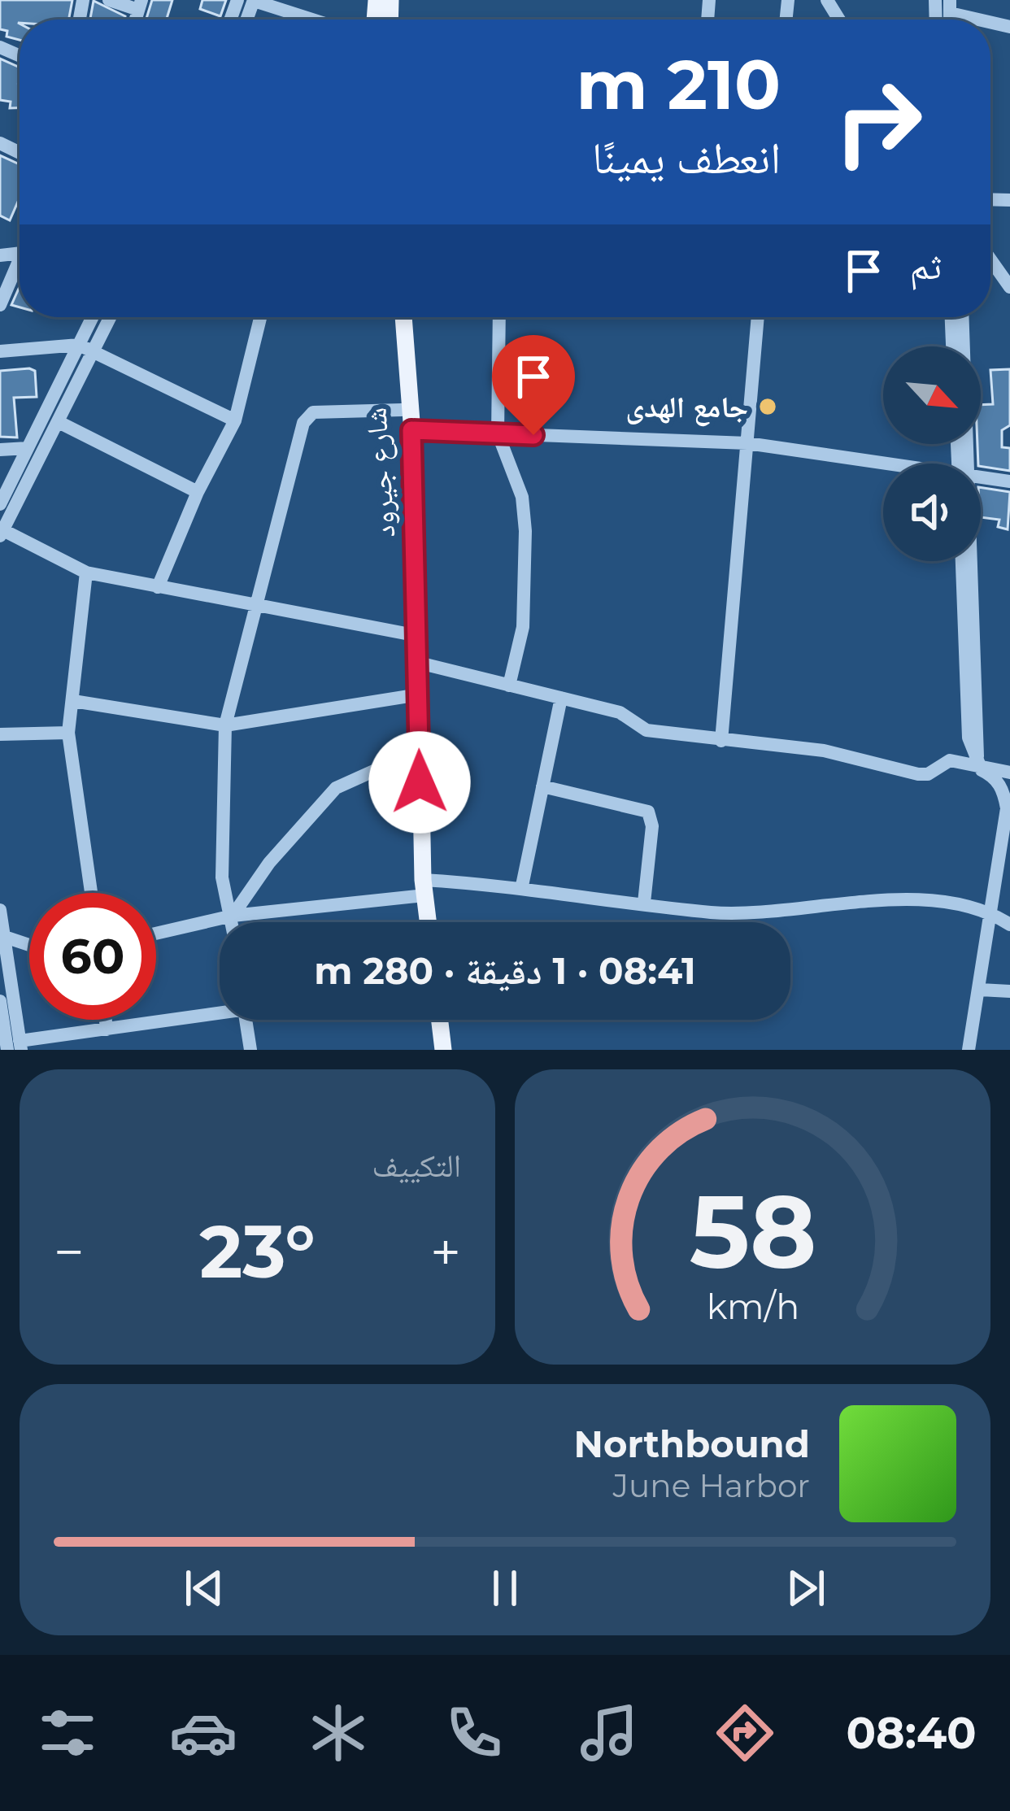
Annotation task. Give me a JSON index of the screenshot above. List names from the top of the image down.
{
  "streets": {
    "main road": ["شارع جيرود"]
  },
  "places": ["جامع الهدى"],
  "north": "bottom right",
  "page": {
    "turn": ["210 m", "انعطف يمينًا"],
    "then": "ثم",
    "limit": "60",
    "trip": "08:41 · 1 دقيقة · 280 m",
    "tile": "التكييف",
    "heat": ["−", "23°", "+"],
    "song": ["Northbound", "June Harbor"],
    "tabs": "08:40",
    "gauge": ["58", "km/h"]
  }
}
